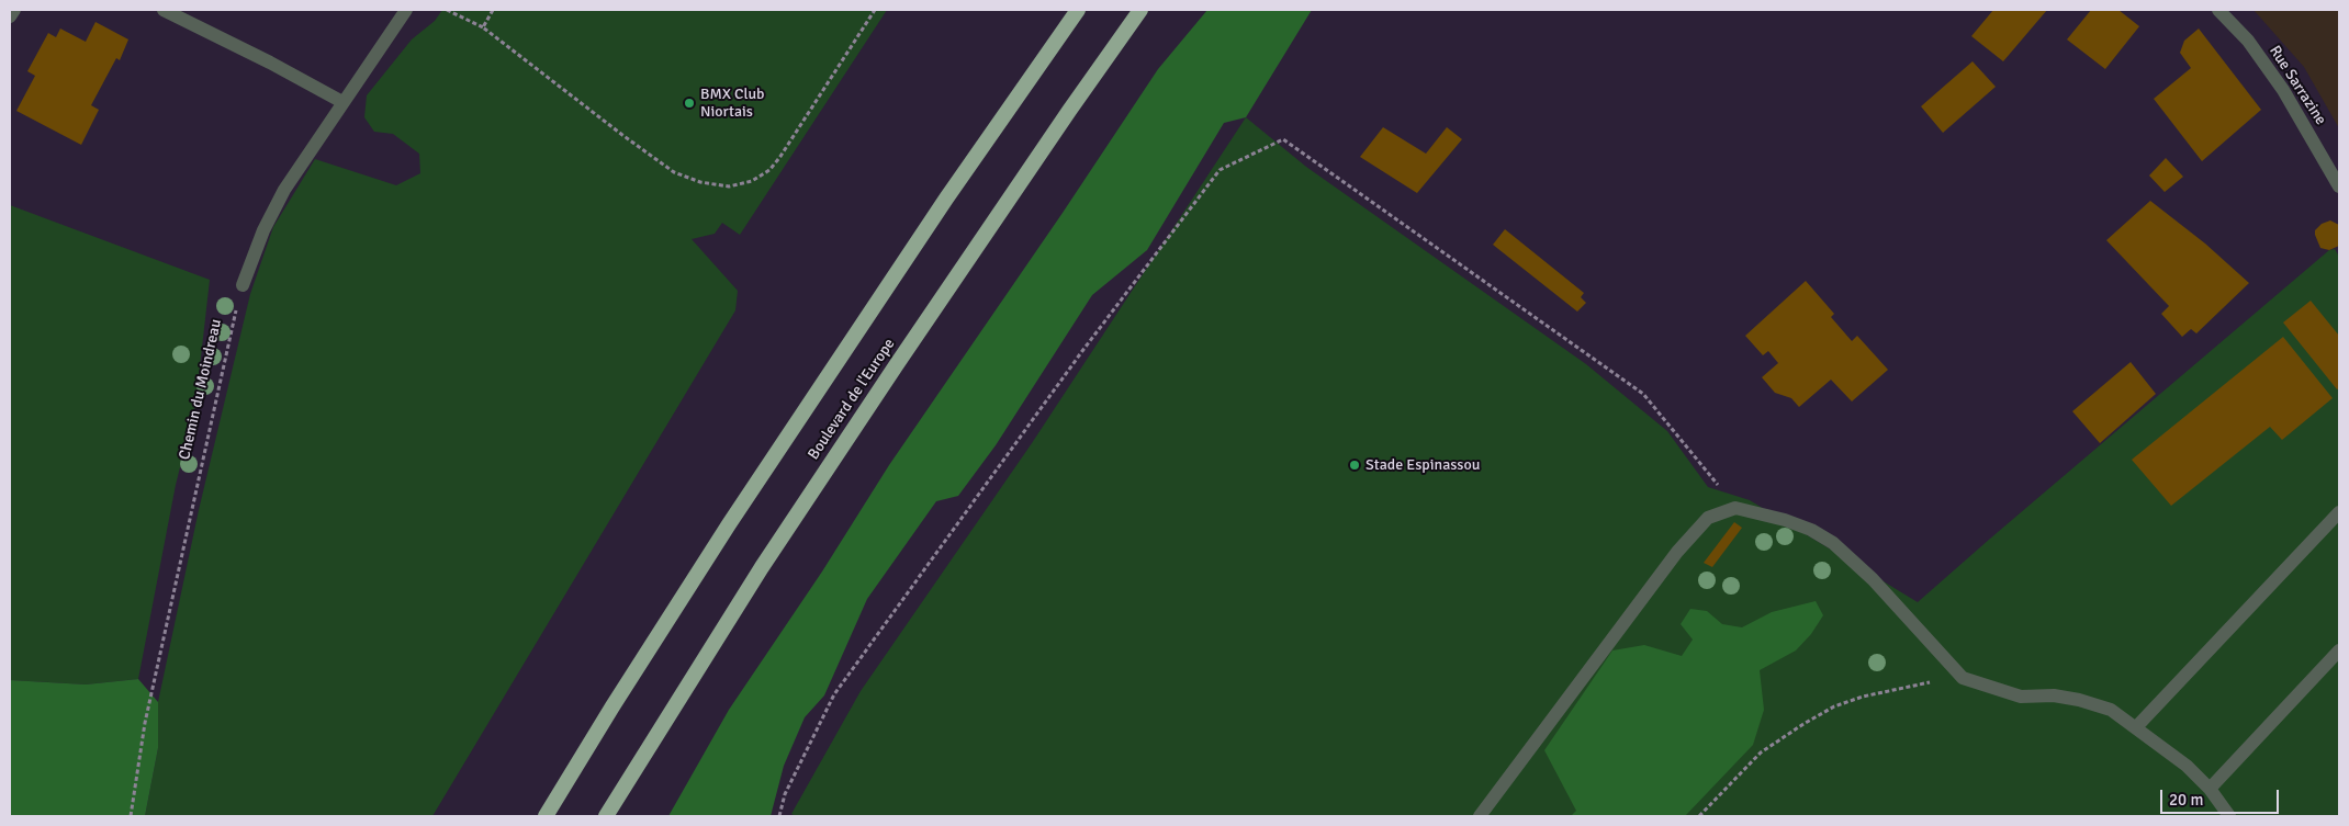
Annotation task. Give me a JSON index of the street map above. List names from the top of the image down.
{
  "streets": {
    "highway": ["Boulevard de l'Europe"],
    "street": ["Rue Sarrazine"],
    "path": ["Chemin du Moindreau"]
  },
  "places": ["BMX Club Niortais", "Stade Espinassou"],
  "scale_bar": "20 m"
}
